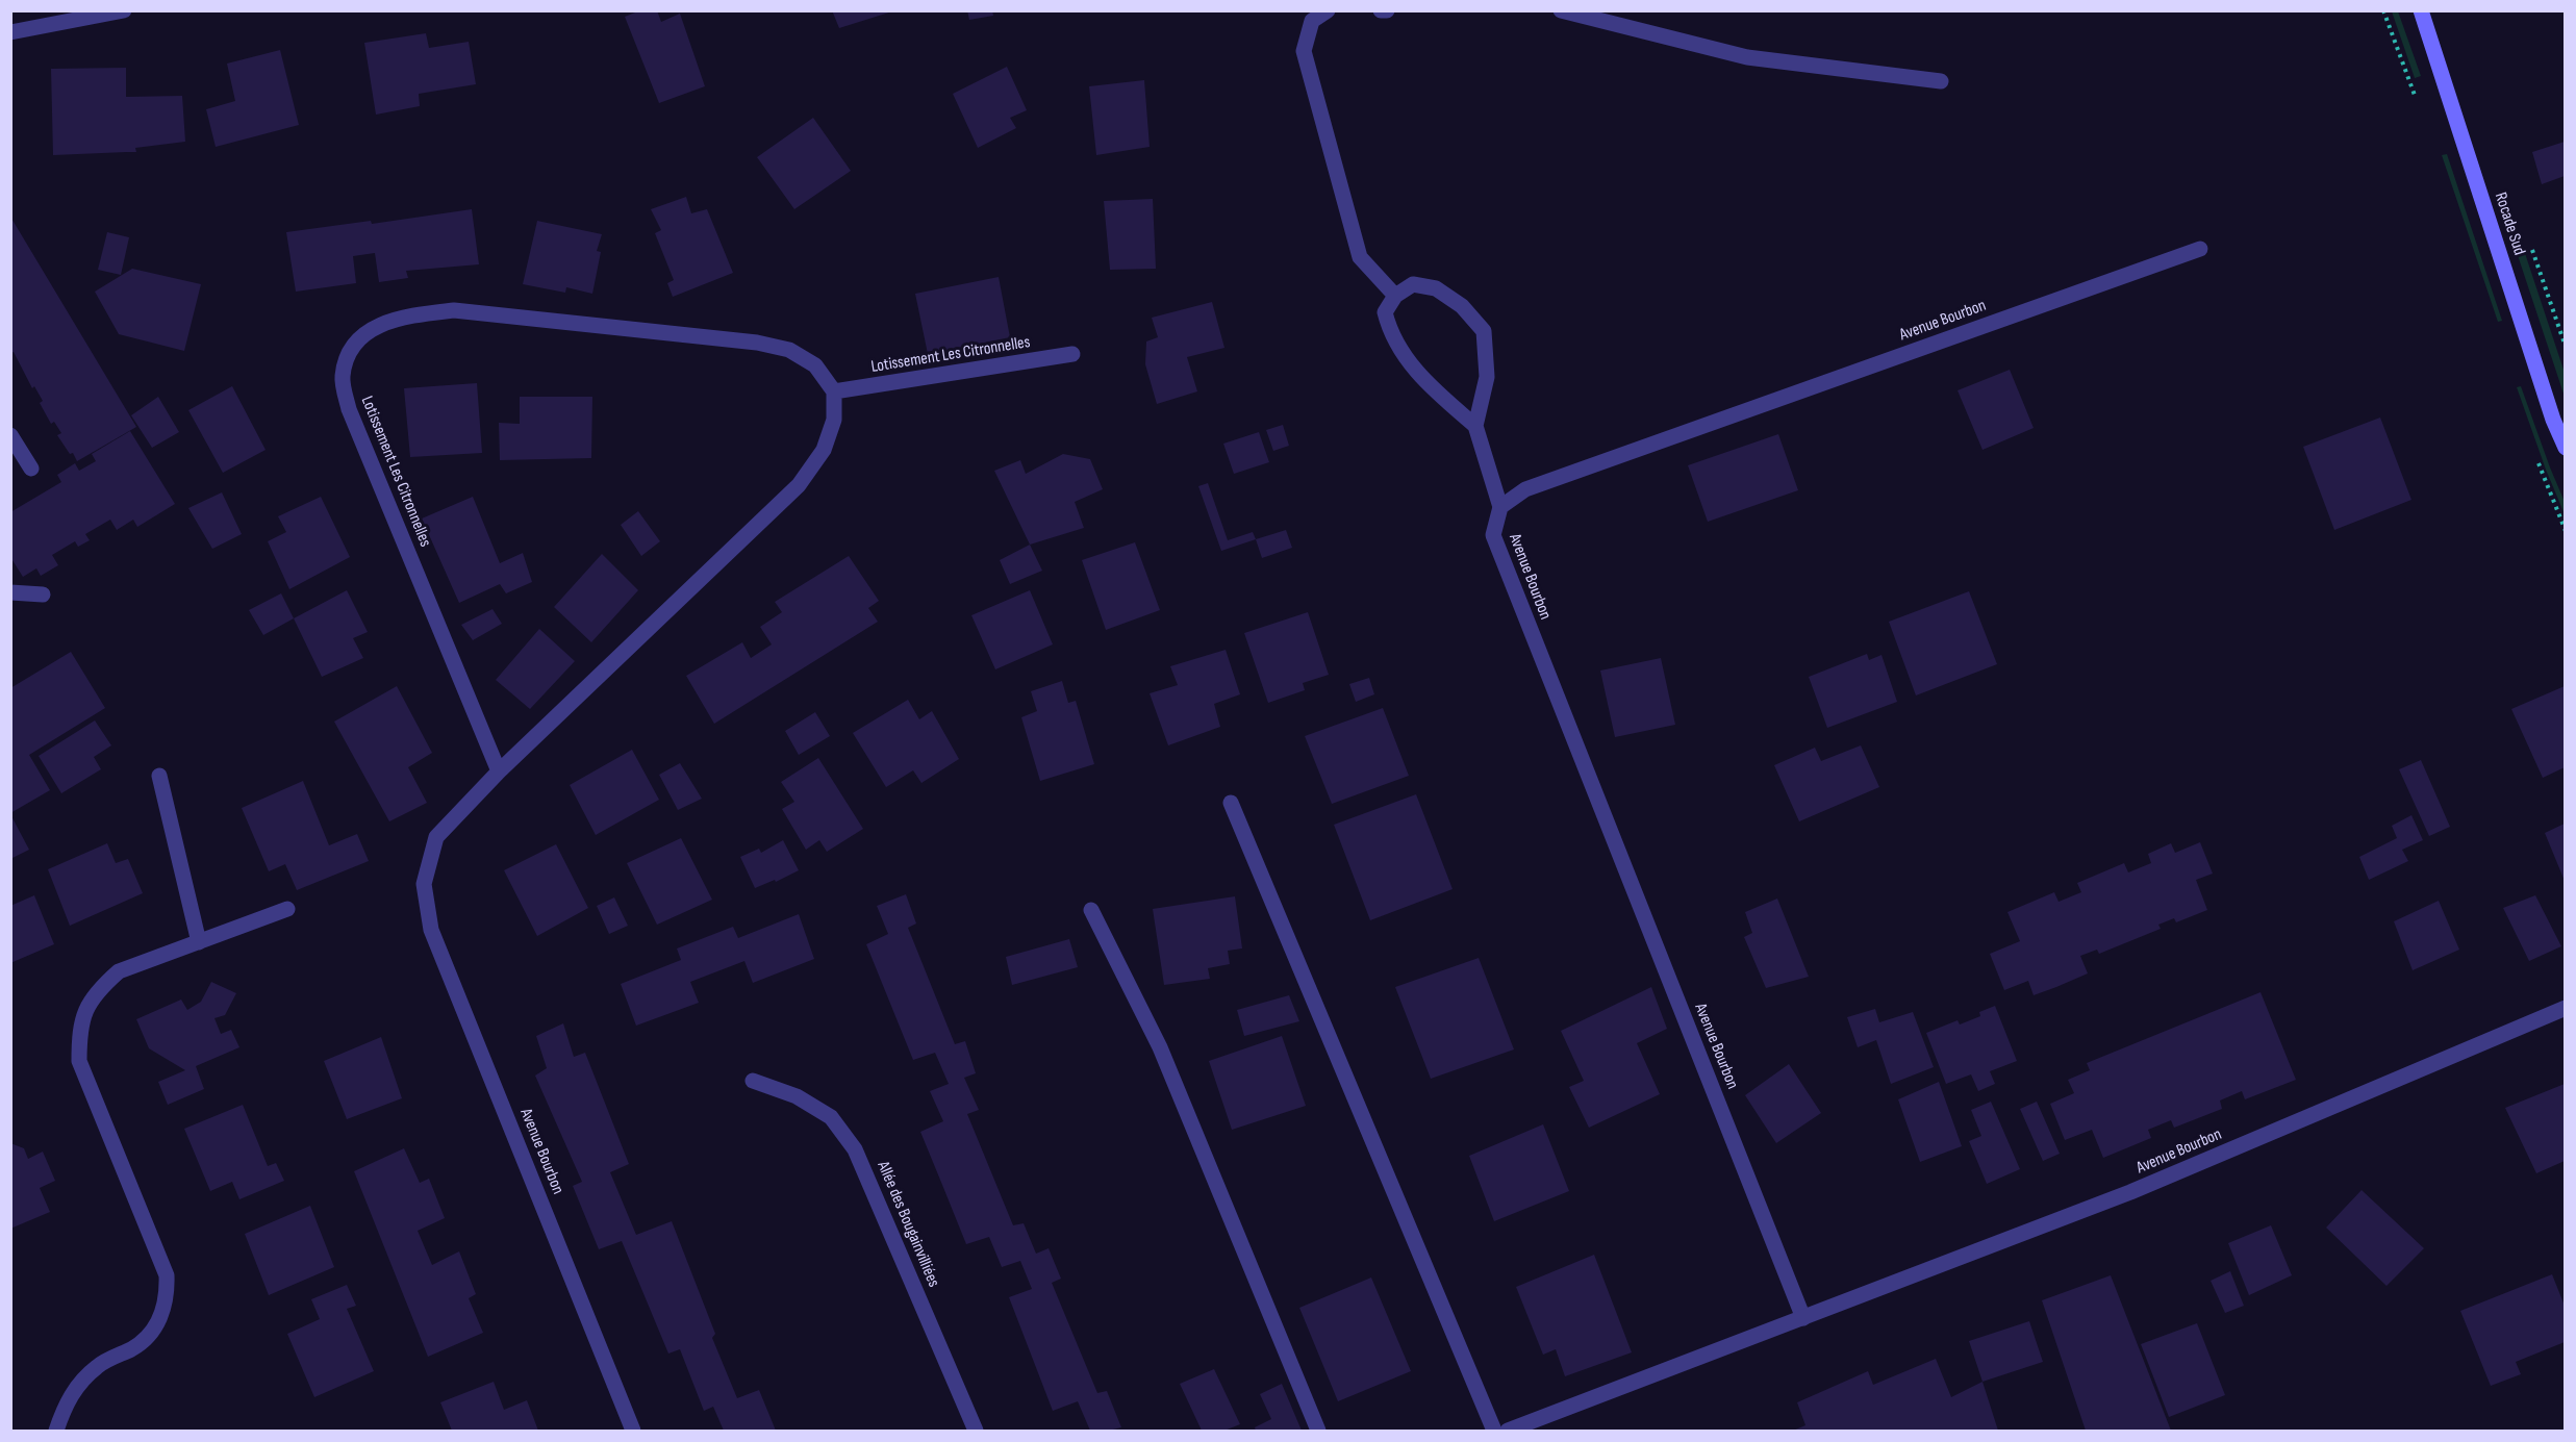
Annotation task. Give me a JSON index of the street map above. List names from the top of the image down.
{
  "streets": {
    "main road": ["Rocade Sud"],
    "street": ["Avenue Bourbon", "Lotissement Les Citronnelles", "Allée des Bougainvilliées"]
  },
  "crossings": [
    ["Avenue Bourbon", "Lotissement Les Citronnelles"]
  ]
}
